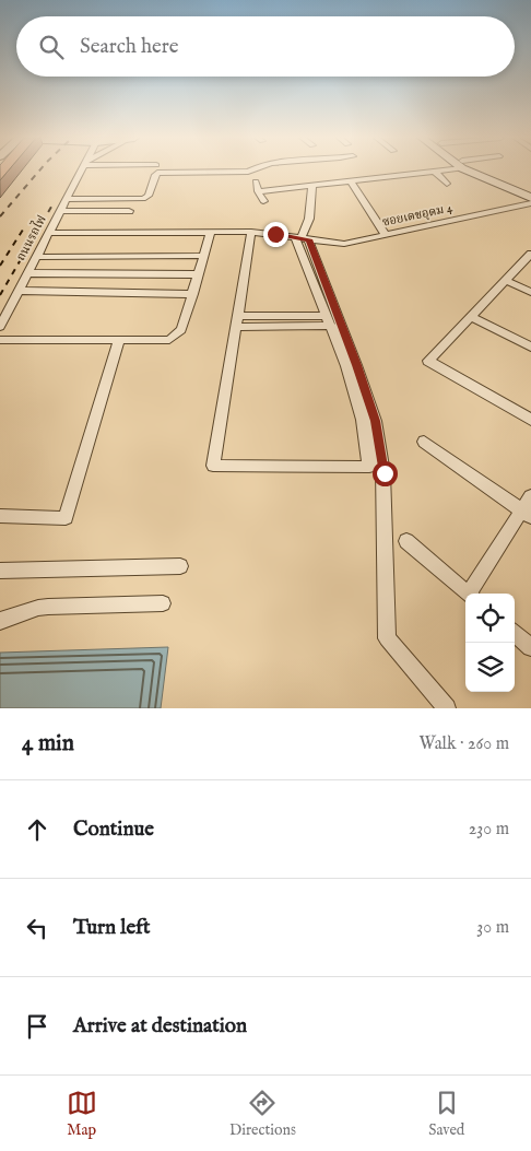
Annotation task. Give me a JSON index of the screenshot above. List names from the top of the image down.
{
  "streets": {
    "street": ["ซอยเดชอุดม 4", "ถนนรถไฟ"]
  },
  "crossings": [
    ["ซอยเดชอุดม 4", "ถนนรถไฟ"]
  ],
  "page": {
    "search": "Search here",
    "heading": ["4 min", "Walk · 260 m"],
    "list": [
      ["Continue", "230 m"],
      ["Turn left", "30 m"],
      "Arrive at destination"
    ],
    "nav": ["Map", "Directions", "Saved"]
  }
}
